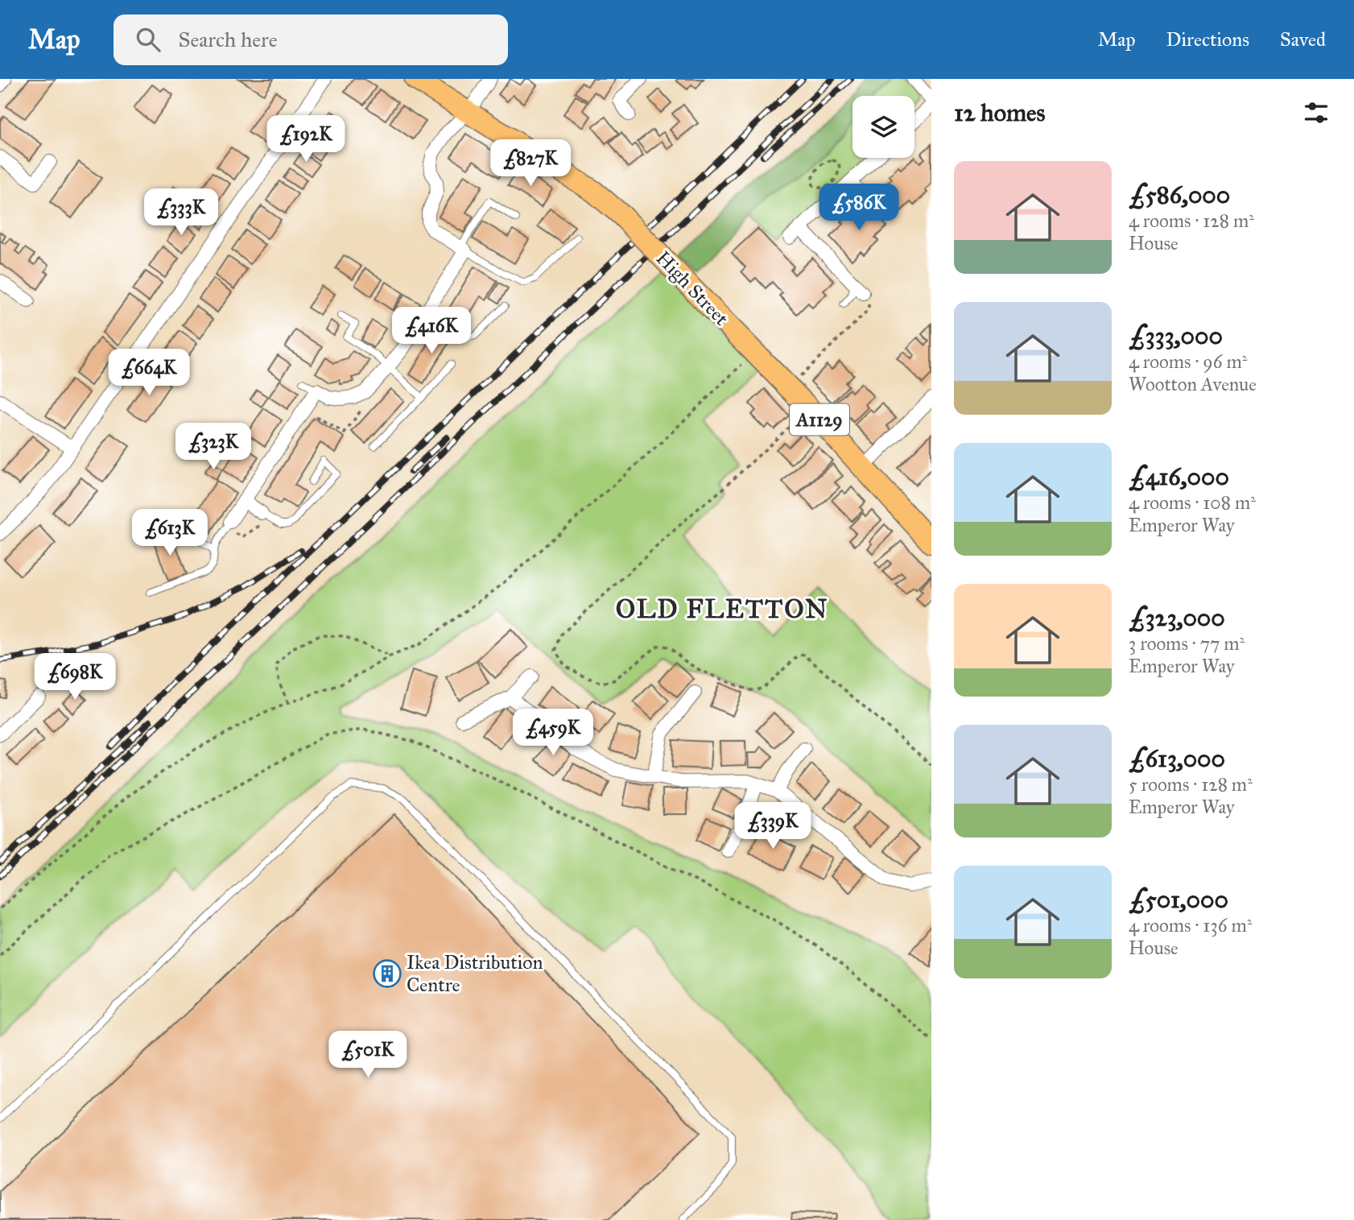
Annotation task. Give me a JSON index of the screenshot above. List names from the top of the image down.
{
  "streets": {
    "main road": ["High Street", "A1129"]
  },
  "districts": ["OLD FLETTON"],
  "places": {
    "building": ["Ikea Distribution Centre"]
  },
  "page": {
    "header": "Map",
    "search": "Search here",
    "nav": ["Map", "Directions", "Saved"],
    "heading": "12 homes",
    "price": [
      "£192K",
      "£827K",
      "£586K",
      "£333K",
      "£416K",
      "£664K",
      "£323K",
      "£613K",
      "£698K",
      "£459K",
      "£339K",
      "£501K"
    ],
    "list": [
      {
        "name": "£586,000",
        "note": "4 rooms · 128 m² · House"
      },
      {
        "name": "£333,000",
        "note": "4 rooms · 96 m² · Wootton Avenue"
      },
      {
        "name": "£416,000",
        "note": "4 rooms · 108 m² · Emperor Way"
      },
      {
        "name": "£323,000",
        "note": "3 rooms · 77 m² · Emperor Way"
      },
      {
        "name": "£613,000",
        "note": "5 rooms · 128 m² · Emperor Way"
      },
      {
        "name": "£501,000",
        "note": "4 rooms · 136 m² · House"
      }
    ]
  }
}
